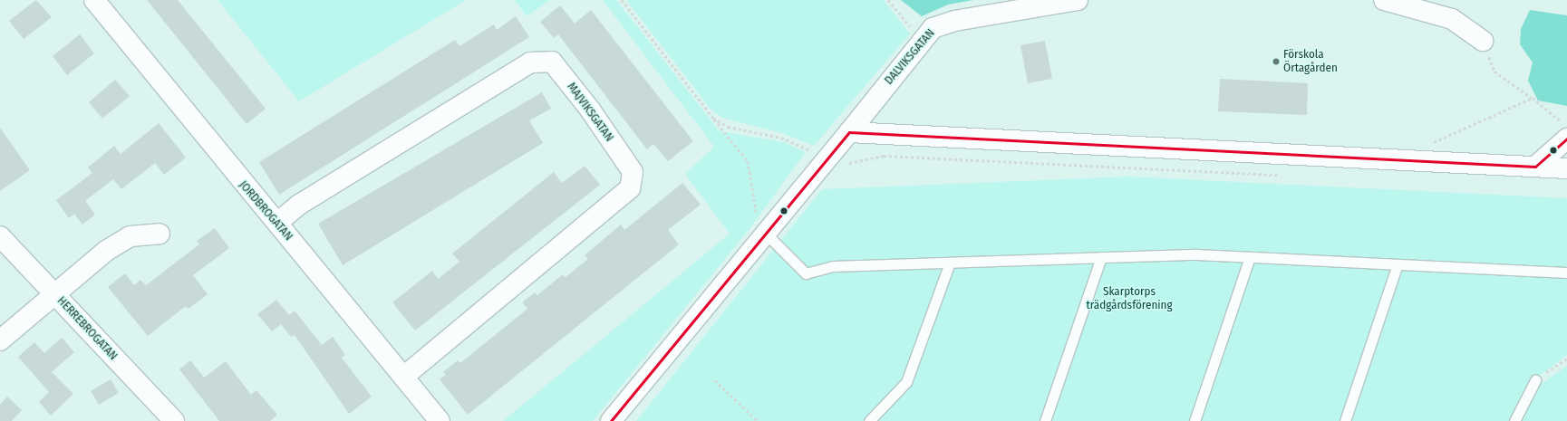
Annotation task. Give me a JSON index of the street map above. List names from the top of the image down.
{
  "streets": {
    "street": [
      "DALVIKSGATAN",
      "MAJVIKSGATAN",
      "JORDBROGATAN",
      "HERREBROGATAN"
    ]
  },
  "crossings": [
    ["MAJVIKSGATAN", "JORDBROGATAN"]
  ],
  "parks": ["Skarptorps trädgårdsförening"],
  "places": ["Förskola Örtagården"]
}
